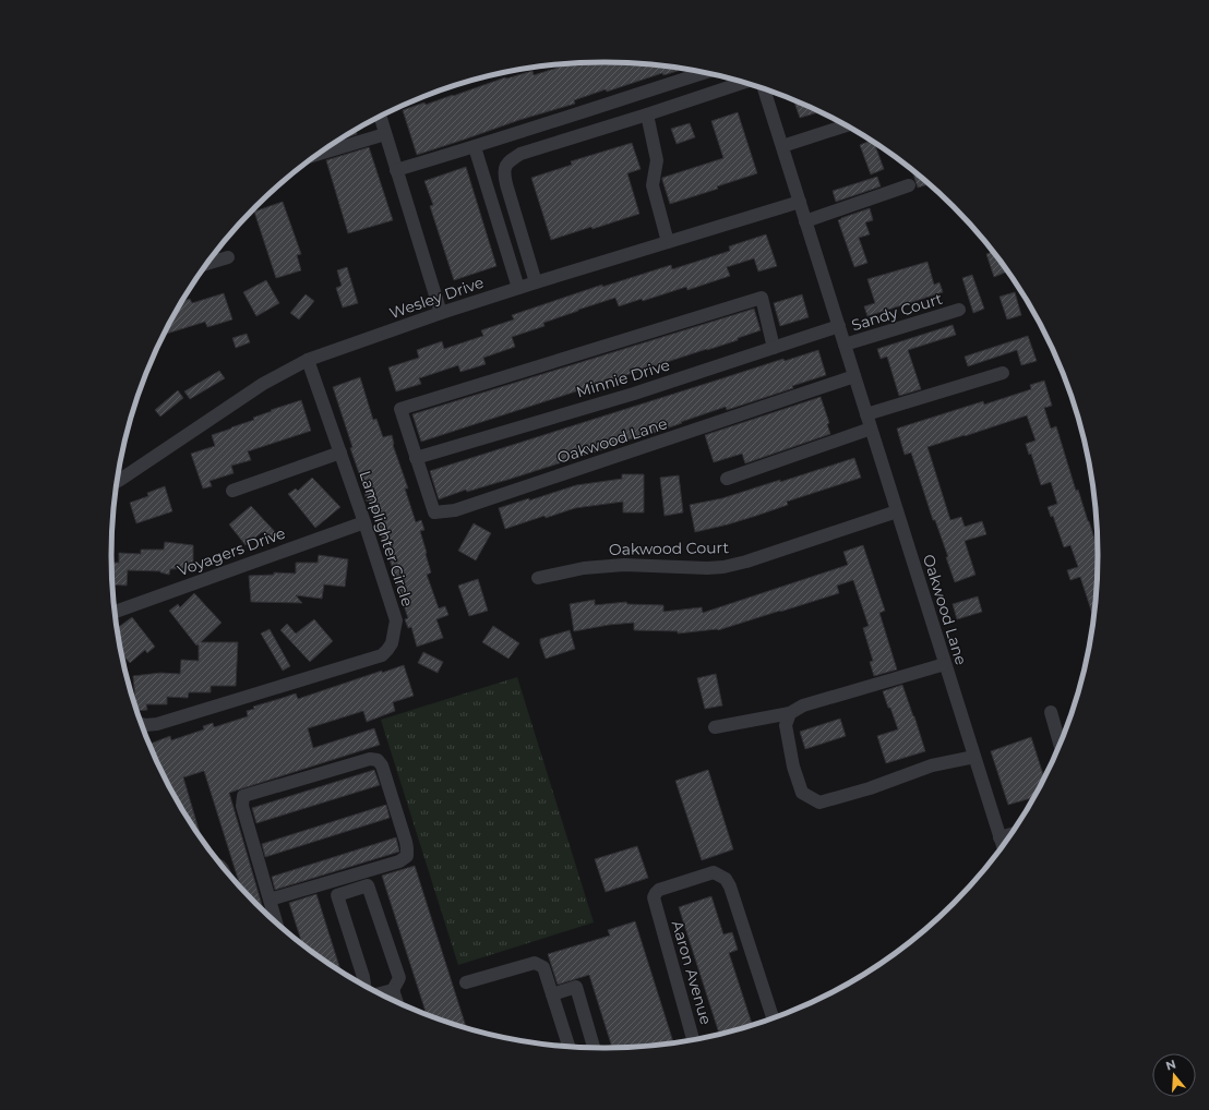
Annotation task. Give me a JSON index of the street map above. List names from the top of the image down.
{
  "streets": {
    "street": [
      "Wesley Drive",
      "Sandy Court",
      "Minnie Drive",
      "Oakwood Lane",
      "Lamplighter Circle",
      "Oakwood Court",
      "Voyagers Drive",
      "Aaron Avenue"
    ]
  },
  "crossings": [
    ["Wesley Drive", "Oakwood Lane"],
    ["Wesley Drive", "Lamplighter Circle"],
    ["Sandy Court", "Oakwood Lane"],
    ["Minnie Drive", "Oakwood Lane"],
    ["Oakwood Lane", "Oakwood Court"],
    ["Lamplighter Circle", "Voyagers Drive"]
  ],
  "north": "top"
}
